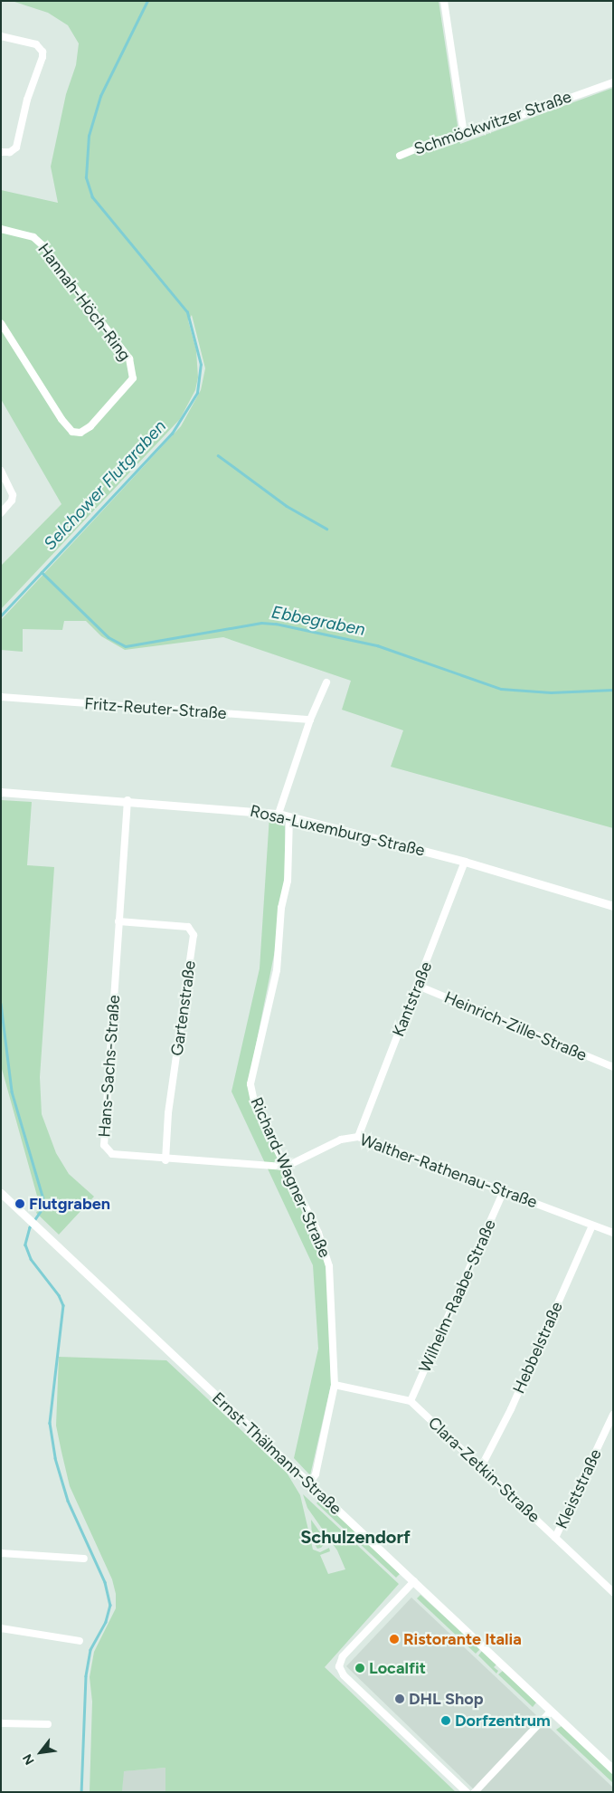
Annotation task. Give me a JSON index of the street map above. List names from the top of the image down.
{
  "streets": {
    "street": [
      "Schmöckwitzer Straße",
      "Hannah-Höch-Ring",
      "Fritz-Reuter-Straße",
      "Rosa-Luxemburg-Straße",
      "Kantstraße",
      "Gartenstraße",
      "Heinrich-Zille-Straße",
      "Hans-Sachs-Straße",
      "Walther-Rathenau-Straße",
      "Richard-Wagner-Straße",
      "Wilhelm-Raabe-Straße",
      "Hebbelstraße",
      "Ernst-Thälmann-Straße",
      "Clara-Zetkin-Straße",
      "Kleiststraße"
    ]
  },
  "crossings": [
    ["Rosa-Luxemburg-Straße", "Kantstraße"],
    ["Rosa-Luxemburg-Straße", "Hans-Sachs-Straße"],
    ["Rosa-Luxemburg-Straße", "Richard-Wagner-Straße"],
    ["Kantstraße", "Heinrich-Zille-Straße"],
    ["Kantstraße", "Walther-Rathenau-Straße"],
    ["Gartenstraße", "Hans-Sachs-Straße"],
    ["Hans-Sachs-Straße", "Walther-Rathenau-Straße"],
    ["Hans-Sachs-Straße", "Richard-Wagner-Straße"],
    ["Walther-Rathenau-Straße", "Richard-Wagner-Straße"],
    ["Walther-Rathenau-Straße", "Wilhelm-Raabe-Straße"],
    ["Walther-Rathenau-Straße", "Hebbelstraße"],
    ["Richard-Wagner-Straße", "Ernst-Thälmann-Straße"],
    ["Wilhelm-Raabe-Straße", "Clara-Zetkin-Straße"],
    ["Hebbelstraße", "Clara-Zetkin-Straße"],
    ["Clara-Zetkin-Straße", "Kleiststraße"]
  ],
  "districts": ["Schulzendorf"],
  "water": ["Selchower Flutgraben", "Ebbegraben"],
  "places": [
    "Flutgraben",
    "Ristorante Italia",
    "Localfit",
    "DHL Shop",
    "Dorfzentrum"
  ],
  "north": "bottom left"
}
